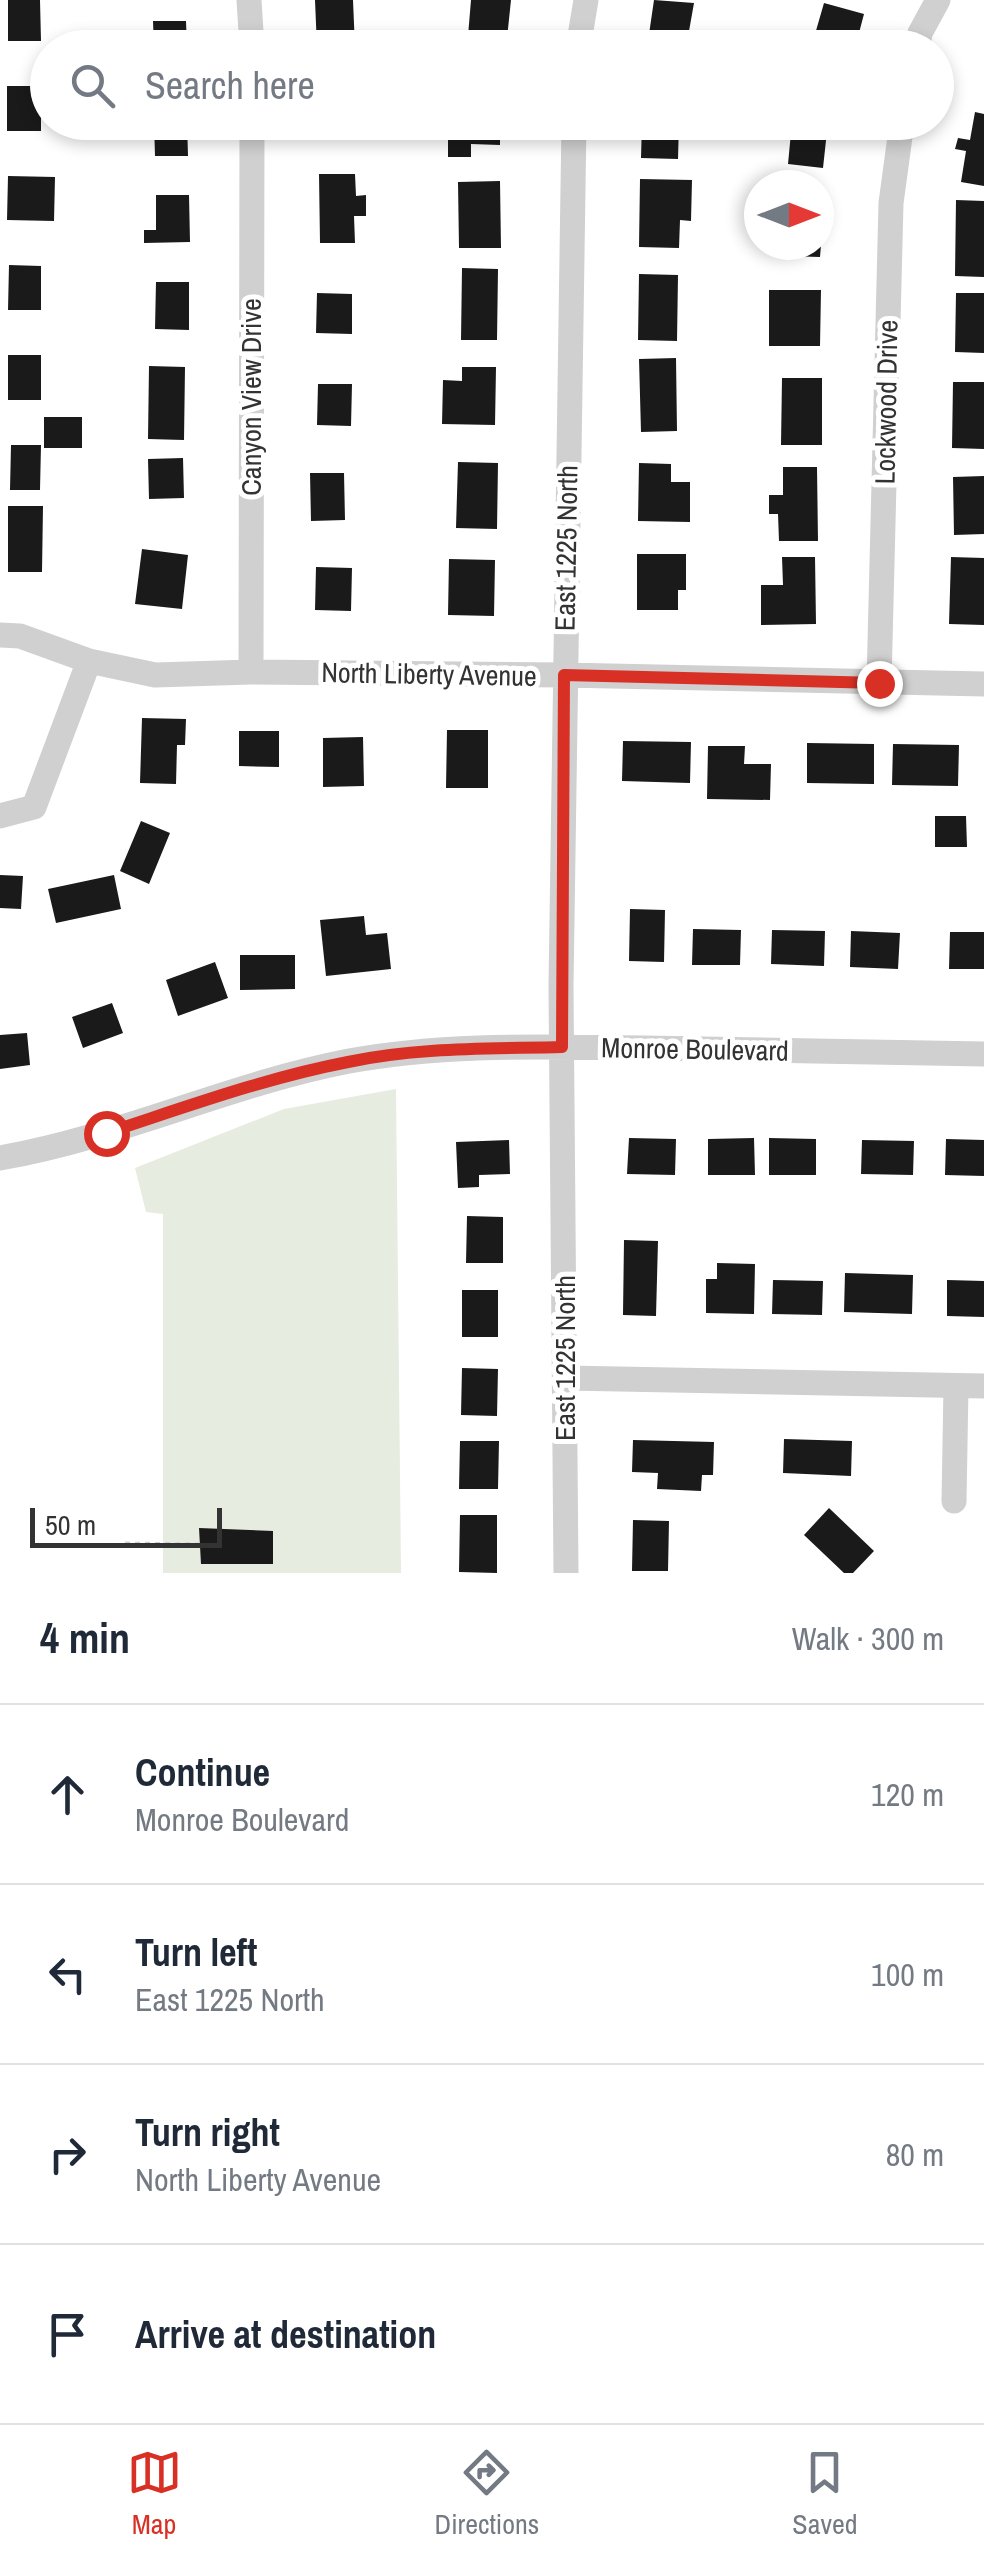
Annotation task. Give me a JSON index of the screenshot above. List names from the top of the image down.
{
  "streets": {
    "street": [
      "Canyon View Drive",
      "Lockwood Drive",
      "East 1225 North",
      "North Liberty Avenue",
      "Monroe Boulevard"
    ]
  },
  "crossings": [
    ["Canyon View Drive", "North Liberty Avenue"],
    ["Lockwood Drive", "North Liberty Avenue"],
    ["East 1225 North", "North Liberty Avenue"],
    ["East 1225 North", "Monroe Boulevard"]
  ],
  "scale_bar": "50 m",
  "north": "right",
  "page": {
    "search": "Search here",
    "scale": "50 m",
    "heading": ["4 min", "Walk · 300 m"],
    "list": [
      ["Continue", "Monroe Boulevard", "120 m"],
      ["Turn left", "East 1225 North", "100 m"],
      ["Turn right", "North Liberty Avenue", "80 m"],
      "Arrive at destination"
    ],
    "nav": ["Map", "Directions", "Saved"]
  }
}
